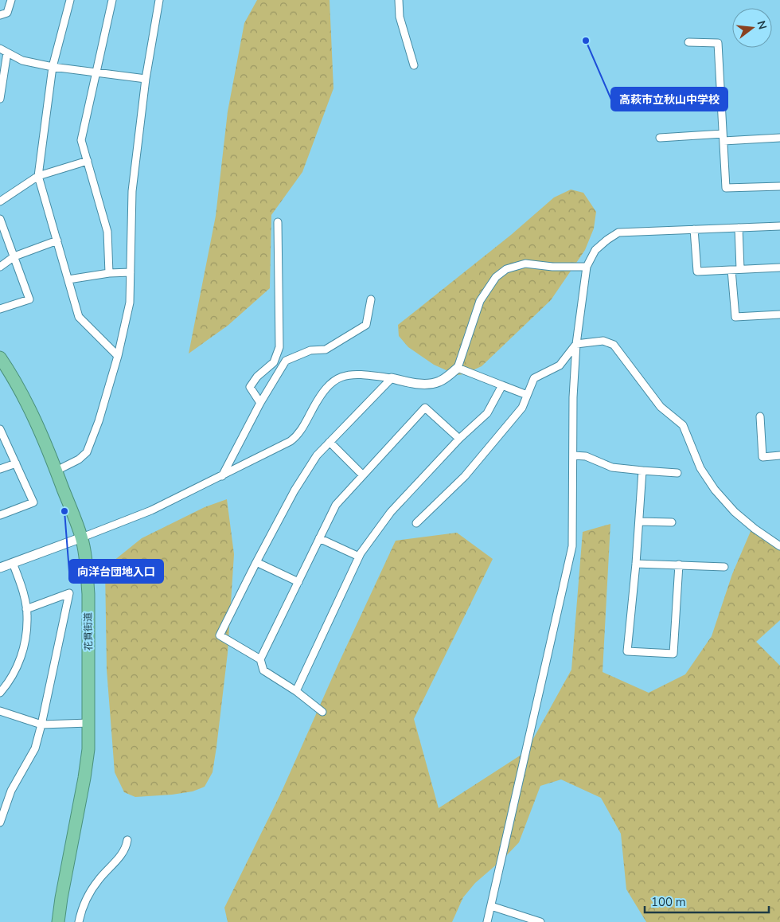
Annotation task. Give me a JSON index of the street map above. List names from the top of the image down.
{
  "streets": {
    "highway": ["花貫街道"]
  },
  "places": ["高萩市立秋山中学校", "向洋台団地入口"],
  "scale_bar": "100 m",
  "north": "right"
}
